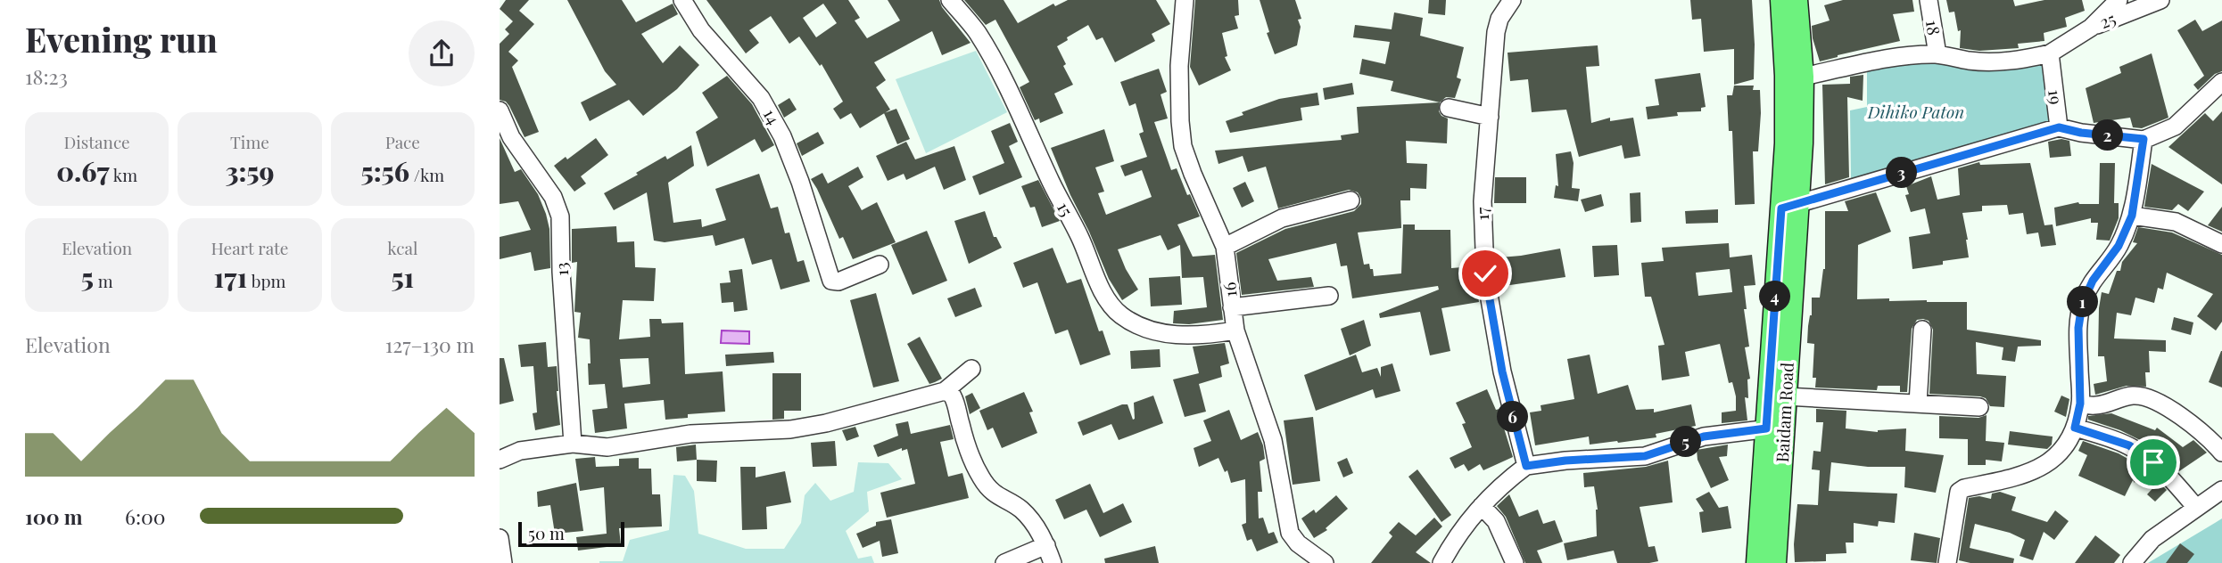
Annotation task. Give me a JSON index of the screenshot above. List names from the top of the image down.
{
  "streets": {
    "main road": ["Baidam Road"],
    "street": [
      "25",
      "18",
      "19",
      "14",
      "15",
      "17",
      "13",
      "16"
    ]
  },
  "crossings": [
    ["19", "Baidam Road"],
    ["15", "16"]
  ],
  "parks": ["Dihiko Paton"],
  "scale_bar": "50 m",
  "page": {
    "heading": ["Evening run", "18:23"],
    "stats": [
      ["Distance", "0.67 km"],
      ["Time", "3:59"],
      ["Pace", "5:56 /km"],
      ["Elevation", "5 m"],
      ["Heart rate", "171 bpm"],
      ["kcal", "51"]
    ],
    "pins": [
      "2",
      "3",
      "4",
      "1",
      "6",
      "5"
    ],
    "chart": ["Elevation", "127–130 m"],
    "list": [
      {
        "name": "100 m",
        "note": "6:00"
      }
    ],
    "scale": "50 m"
  }
}
